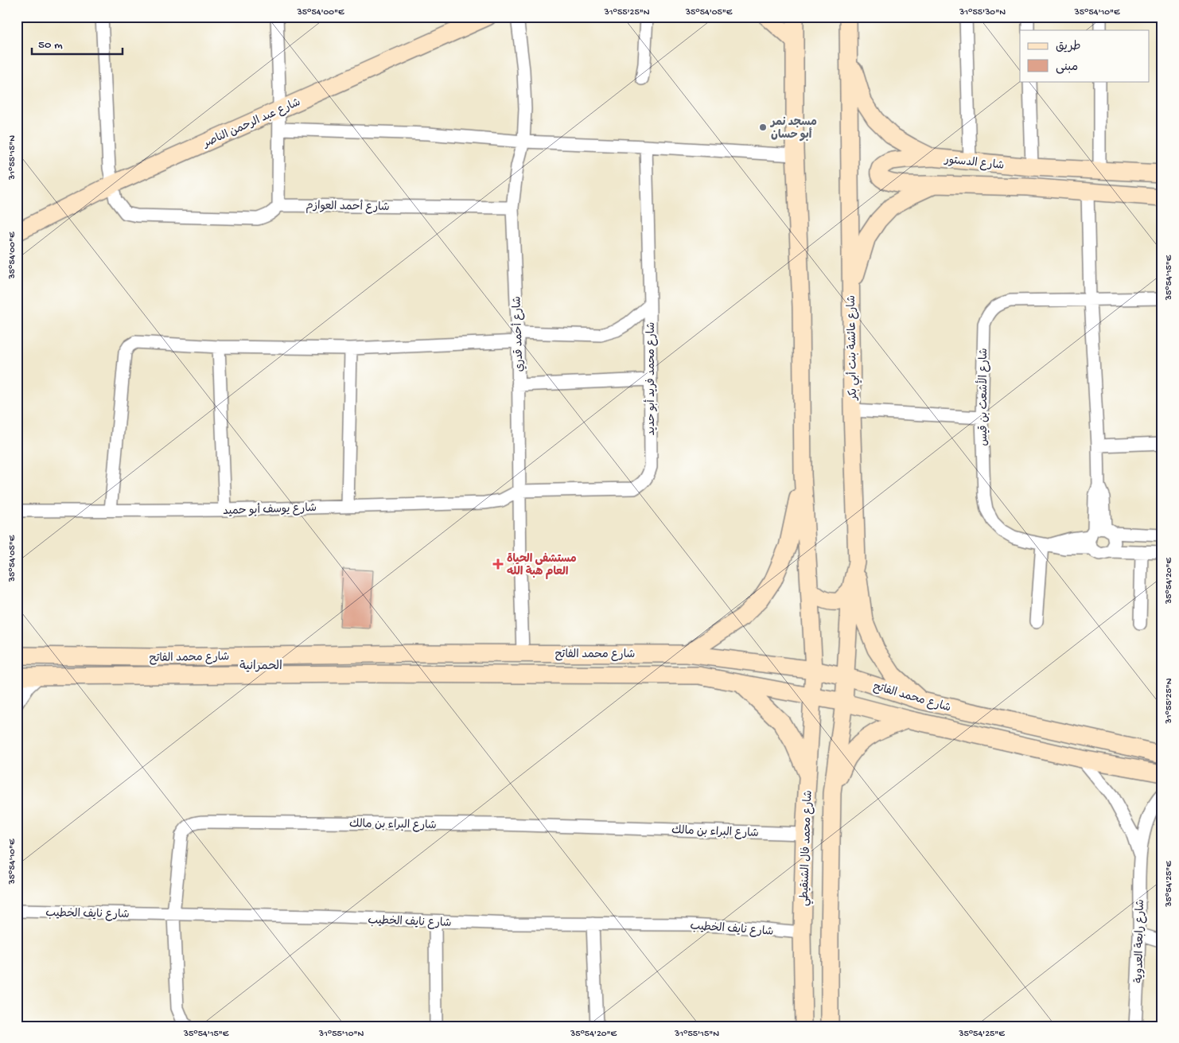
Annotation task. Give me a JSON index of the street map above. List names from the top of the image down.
{
  "streets": {
    "main road": [
      "شارع عبد الرحمن الناصر",
      "شارع الدستور",
      "شارع عائشة بنت أبي بكر",
      "شارع محمد الفاتح",
      "شارع محمد فال الشنقيطي"
    ],
    "street": [
      "شارع أحمد العوازم",
      "شارع أحمد قدري",
      "شارع محمد فريد أبو حديد",
      "شارع الأشعث بن قيس",
      "شارع يوسف أبو حميد",
      "شارع البراء بن مالك",
      "شارع نايف الخطيب",
      "شارع رابعة العدوية"
    ]
  },
  "crossings": [
    ["شارع الدستور", "شارع عائشة بنت أبي بكر"],
    ["شارع أحمد العوازم", "شارع أحمد قدري"],
    ["شارع أحمد قدري", "شارع محمد فريد أبو حديد"],
    ["شارع أحمد قدري", "شارع يوسف أبو حميد"],
    ["شارع أحمد قدري", "شارع محمد الفاتح"],
    ["شارع عائشة بنت أبي بكر", "شارع محمد الفاتح"],
    ["شارع محمد فريد أبو حديد", "شارع يوسف أبو حميد"],
    ["شارع محمد الفاتح", "شارع محمد فال الشنقيطي"],
    ["شارع محمد الفاتح", "شارع رابعة العدوية"],
    ["شارع البراء بن مالك", "شارع محمد فال الشنقيطي"],
    ["شارع البراء بن مالك", "شارع نايف الخطيب"],
    ["شارع محمد فال الشنقيطي", "شارع نايف الخطيب"]
  ],
  "districts": ["الحمرانية"],
  "places": {
    "other": ["مسجد نمر أبو حسان"],
    "health": ["مستشفى الحياة العام هبة الله"]
  },
  "legend": ["طريق", "مبنى"],
  "scale_bar": "50 m",
  "coordinates": [
    "35°54'00\"E",
    "31°55'25\"N",
    "35°54'05\"E",
    "31°55'30\"N",
    "35°54'10\"E",
    "31°55'15\"N",
    "35°54'15\"E",
    "35°54'20\"E",
    "35°54'25\"E",
    "31°55'10\"N"
  ]
}
